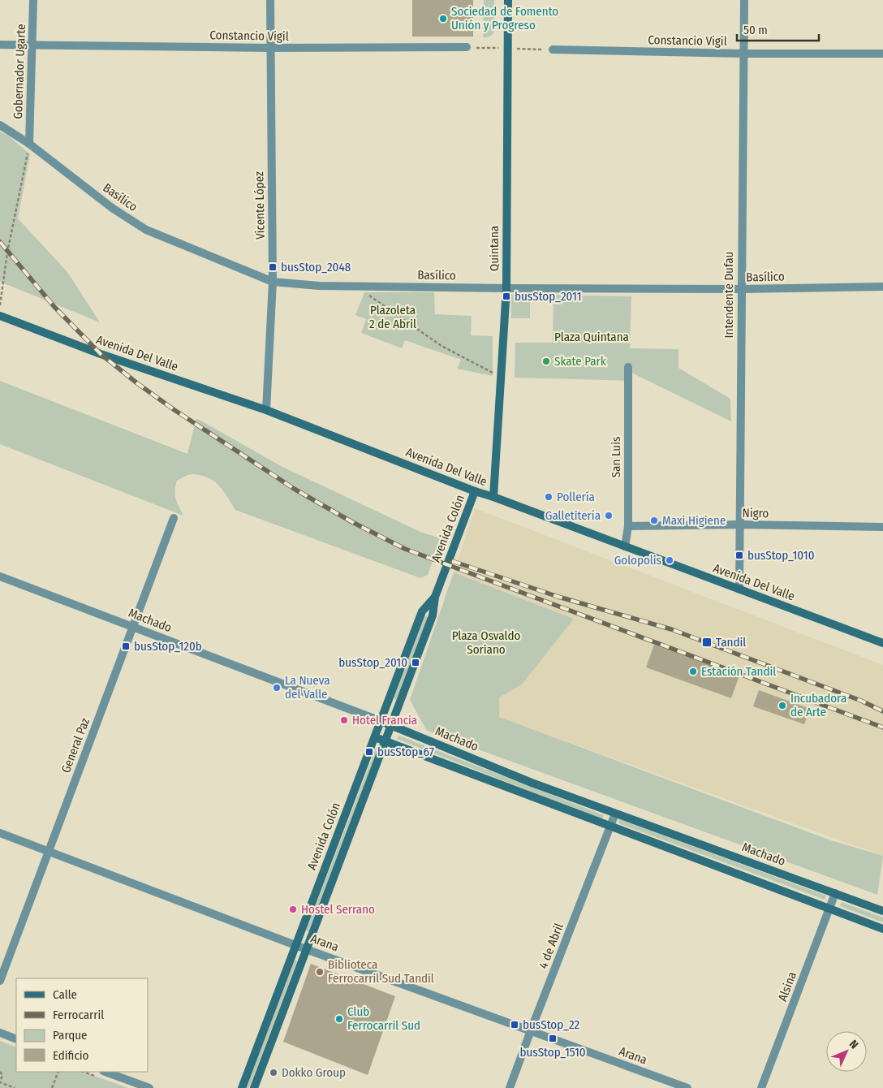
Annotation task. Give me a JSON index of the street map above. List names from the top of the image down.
{
  "streets": {
    "main road": [
      "Quintana",
      "Avenida Del Valle",
      "Avenida Colón",
      "Machado"
    ],
    "street": [
      "Constancio Vigil",
      "Gobernador Ugarte",
      "Basílico",
      "Vicente López",
      "Intendente Dufau",
      "San Luis",
      "Nigro",
      "General Paz",
      "Arana",
      "4 de Abril",
      "Alsina"
    ]
  },
  "crossings": [
    ["Constancio Vigil", "Gobernador Ugarte"],
    ["Constancio Vigil", "Vicente López"],
    ["Constancio Vigil", "Intendente Dufau"],
    ["Gobernador Ugarte", "Basílico"],
    ["Basílico", "Vicente López"],
    ["Basílico", "Quintana"],
    ["Basílico", "Intendente Dufau"],
    ["Vicente López", "Avenida Del Valle"],
    ["Quintana", "Avenida Del Valle"],
    ["Intendente Dufau", "Avenida Del Valle"],
    ["Intendente Dufau", "Nigro"],
    ["Avenida Del Valle", "San Luis"],
    ["Avenida Del Valle", "Avenida Colón"],
    ["San Luis", "Nigro"],
    ["Avenida Colón", "Machado"],
    ["Avenida Colón", "Arana"],
    ["Machado", "General Paz"],
    ["Machado", "4 de Abril"],
    ["Machado", "Alsina"],
    ["General Paz", "Arana"],
    ["Arana", "4 de Abril"]
  ],
  "parks": ["Plazoleta 2 de Abril", "Plaza Quintana", "Plaza Osvaldo Soriano"],
  "places": {
    "other": [
      "Sociedad de Fomento Unión y Progreso",
      "Skate Park",
      "Pollería",
      "Galletitería",
      "Maxi Higiene",
      "Golopolis",
      "Estación Tandil",
      "La Nueva del Valle",
      "Incubadora de Arte",
      "Hotel Francia",
      "Hostel Serrano",
      "Biblioteca Ferrocarril Sud Tandil",
      "Club Ferrocarril Sud",
      "Dokko Group"
    ],
    "transit": [
      "busStop_2048",
      "busStop_2011",
      "busStop_1010",
      "Tandil",
      "busStop_120b",
      "busStop_2010",
      "busStop_67",
      "busStop_22",
      "busStop_1510"
    ]
  },
  "legend": [
    "Calle",
    "Ferrocarril",
    "Parque",
    "Edificio"
  ],
  "scale_bar": "50 m",
  "north": "top right"
}
